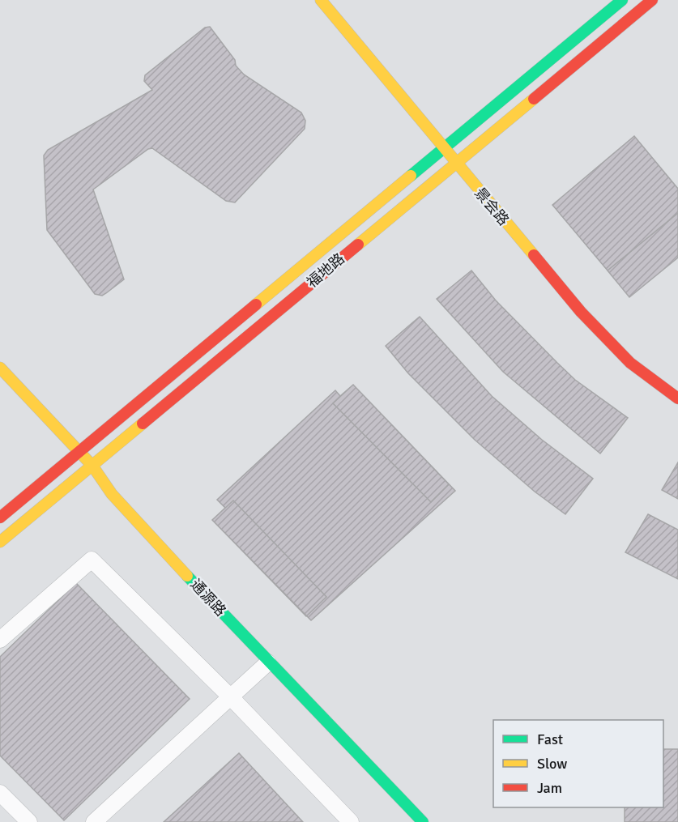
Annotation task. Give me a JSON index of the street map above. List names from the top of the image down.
{
  "streets": {
    "main road": ["景会路", "福地路", "通源路"]
  },
  "crossings": [
    ["景会路", "福地路"],
    ["福地路", "通源路"]
  ],
  "legend": ["Fast", "Slow", "Jam"]
}
